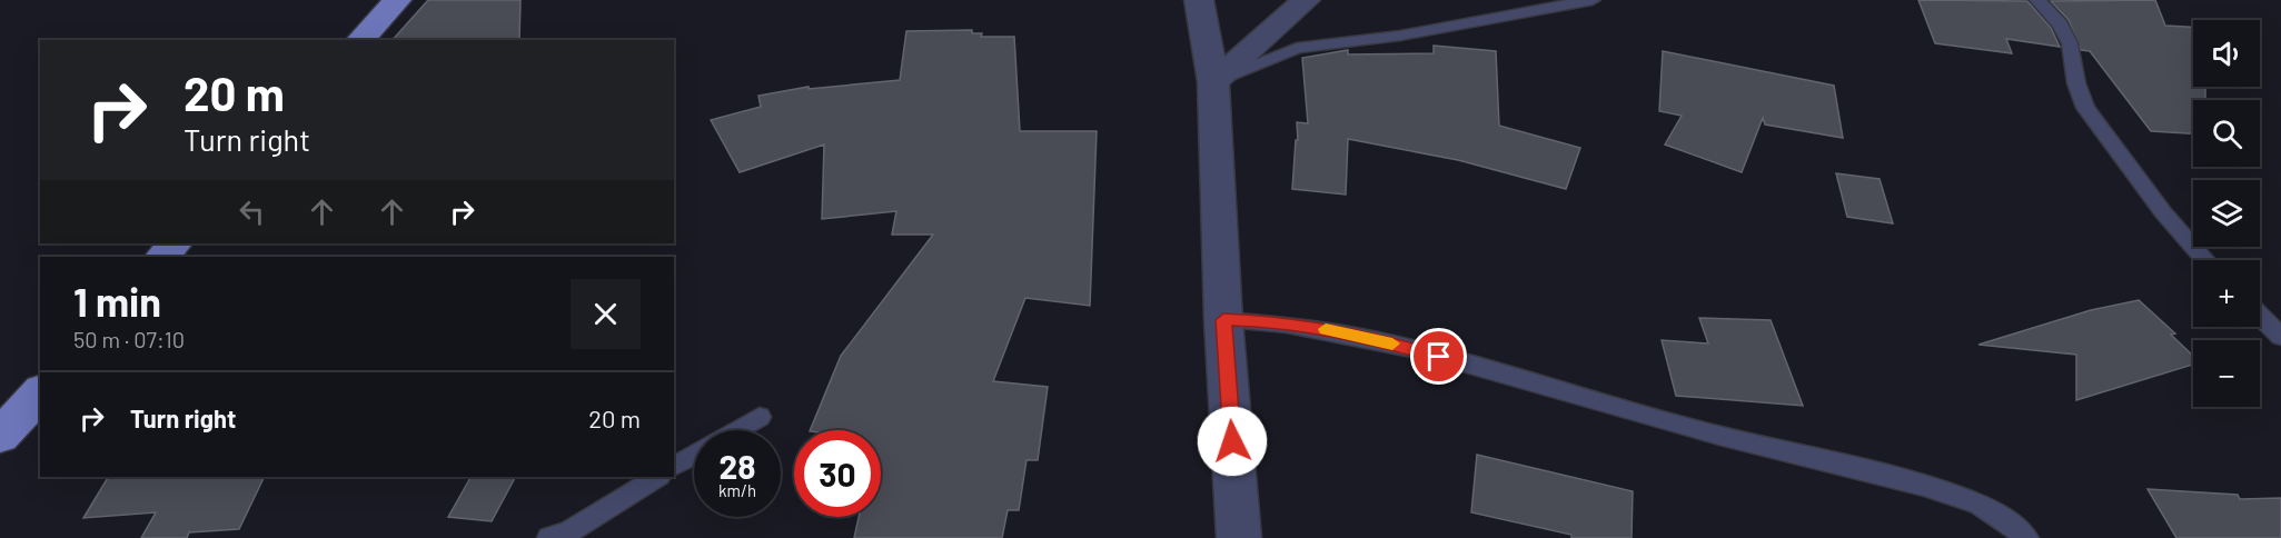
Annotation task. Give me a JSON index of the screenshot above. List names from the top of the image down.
{
  "page": {
    "map_buttons": ["+", "−"],
    "turn": ["20 m", "Turn right"],
    "heading": ["1 min", "50 m · 07:10"],
    "list": [
      {
        "name": "Turn right",
        "value": "20 m"
      }
    ],
    "speed": "28 km/h",
    "limit": "30"
  }
}
